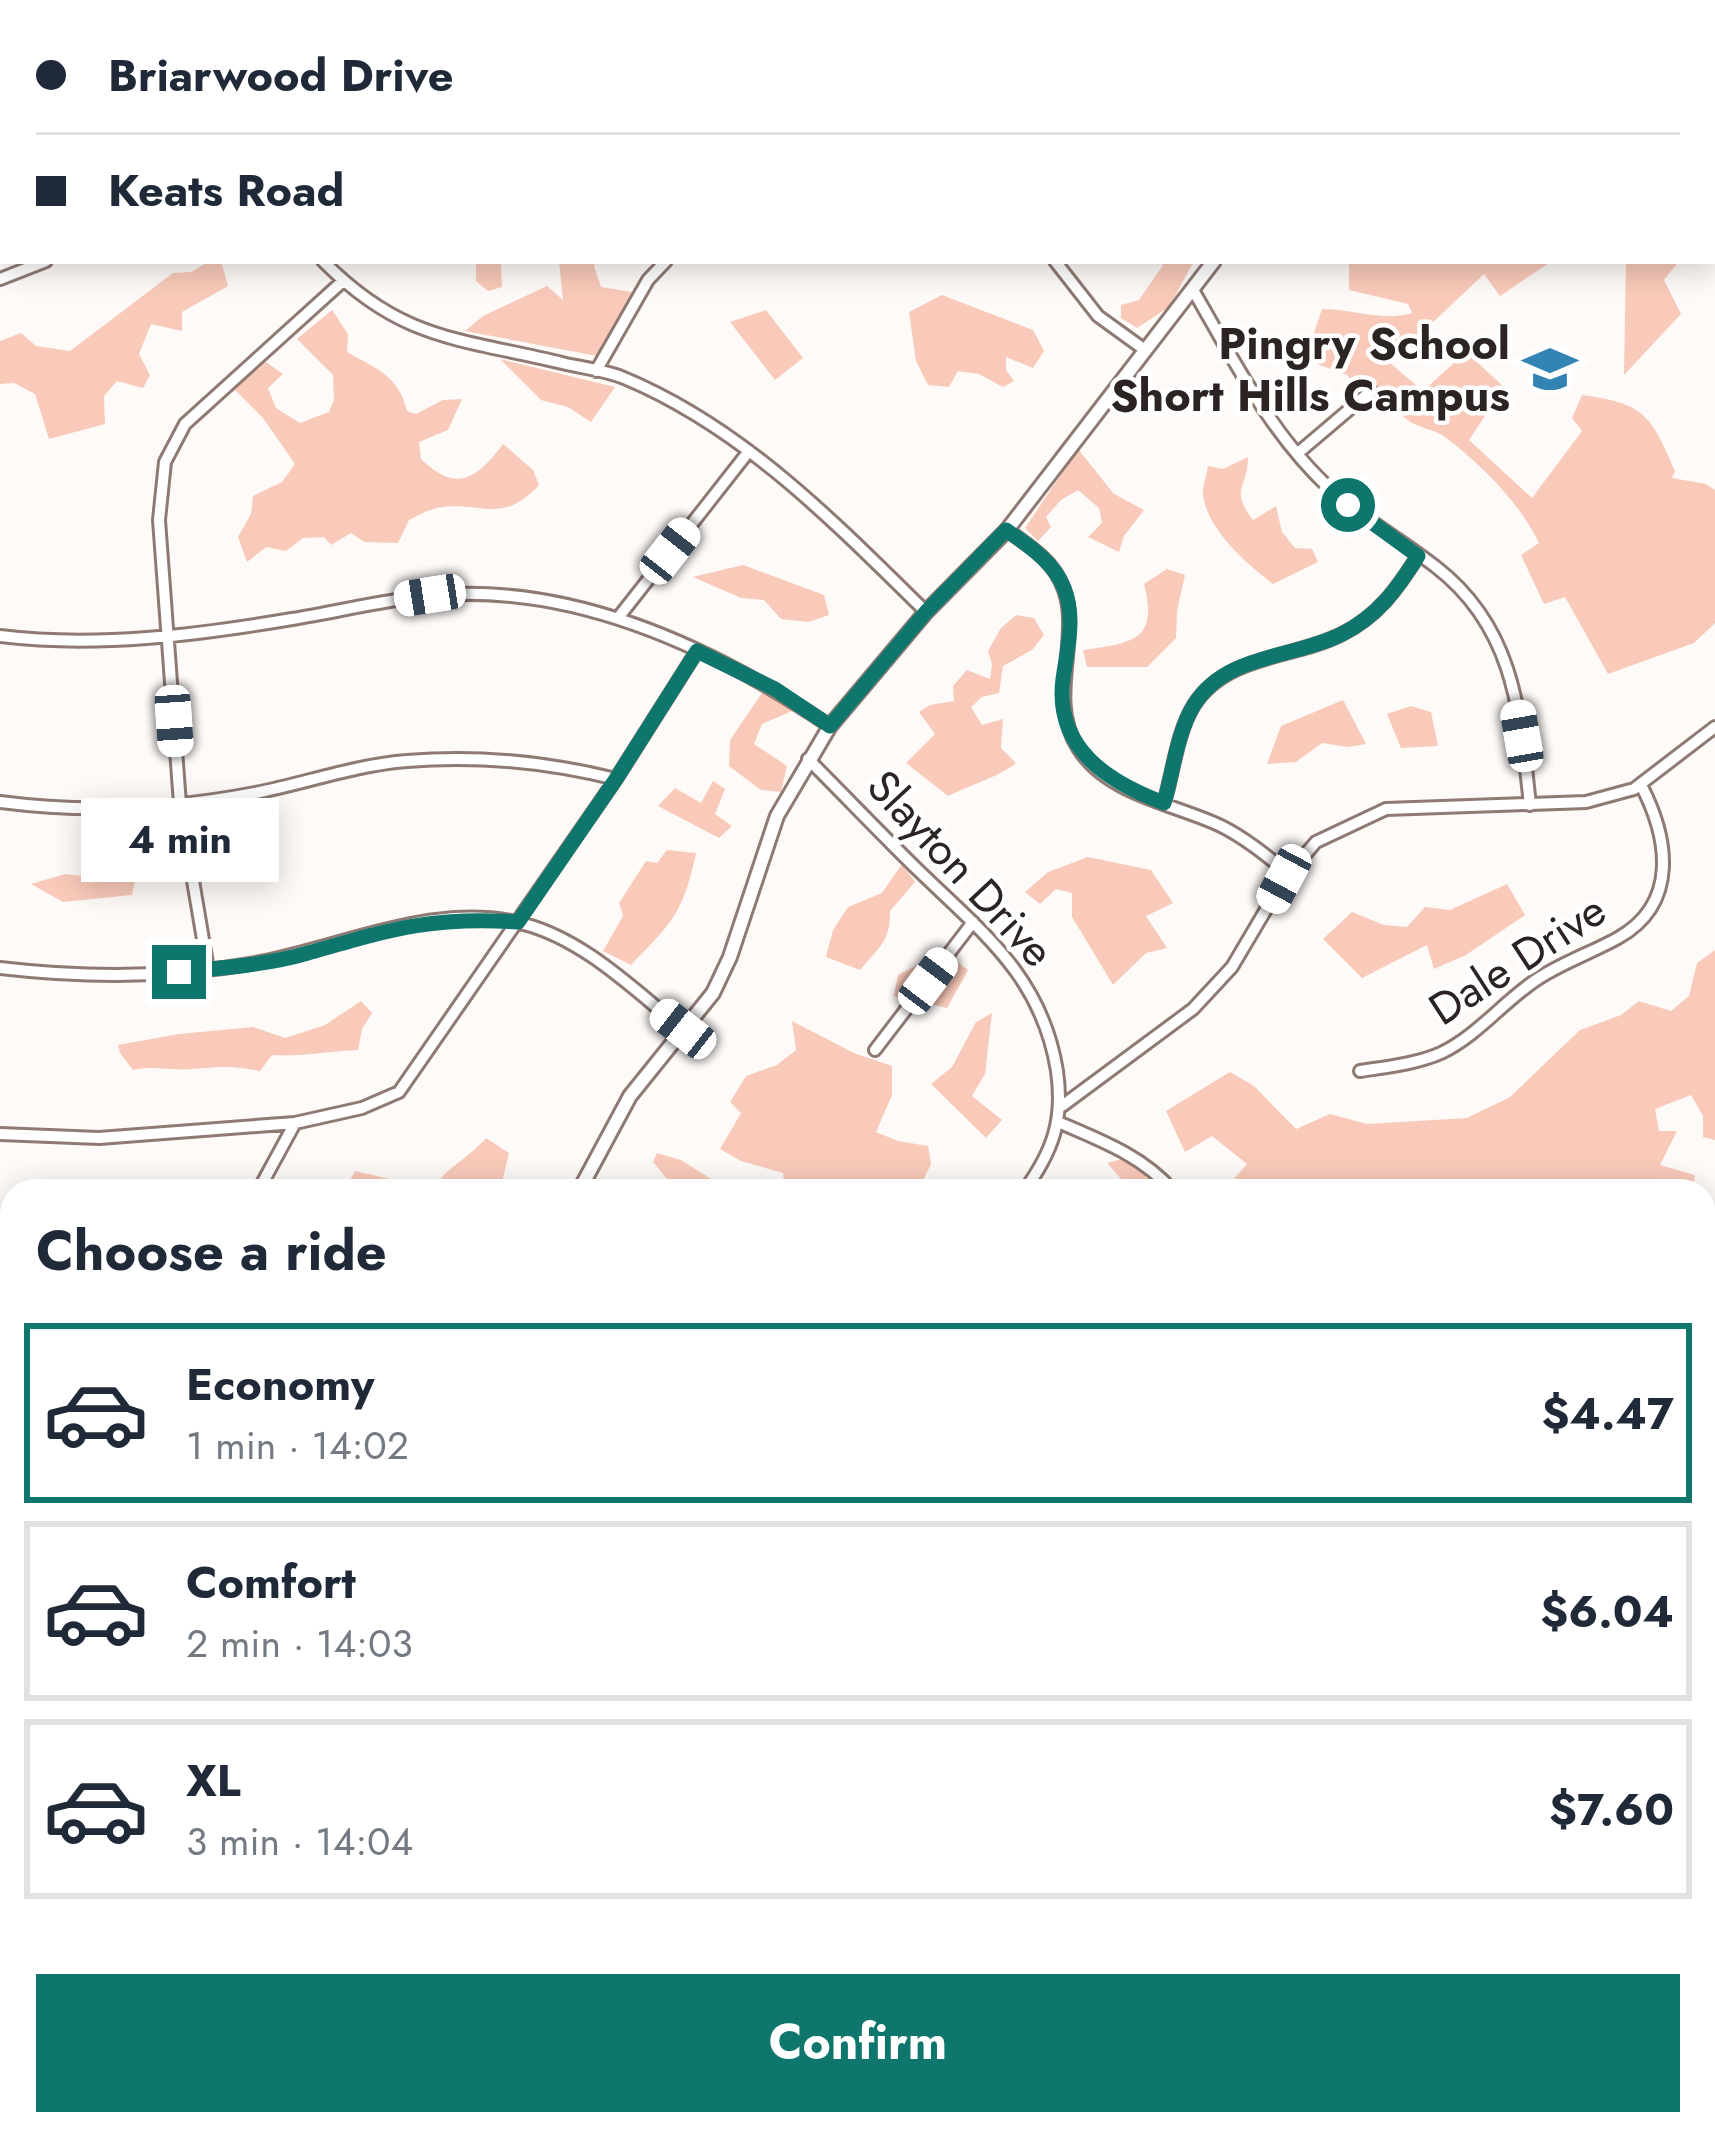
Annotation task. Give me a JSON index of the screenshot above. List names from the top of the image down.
{
  "streets": {
    "street": ["Slayton Drive", "Dale Drive"]
  },
  "places": {
    "school or university": ["Pingry School Short Hills Campus"]
  },
  "page": {
    "banner": ["Briarwood Drive", "Keats Road"],
    "bubble": "4 min",
    "heading": "Choose a ride",
    "list": [
      {
        "name": "Economy",
        "note": "1 min · 14:02",
        "value": "$4.47"
      },
      {
        "name": "Comfort",
        "note": "2 min · 14:03",
        "value": "$6.04"
      },
      {
        "name": "XL",
        "note": "3 min · 14:04",
        "value": "$7.60"
      }
    ],
    "buttons": "Confirm"
  }
}
